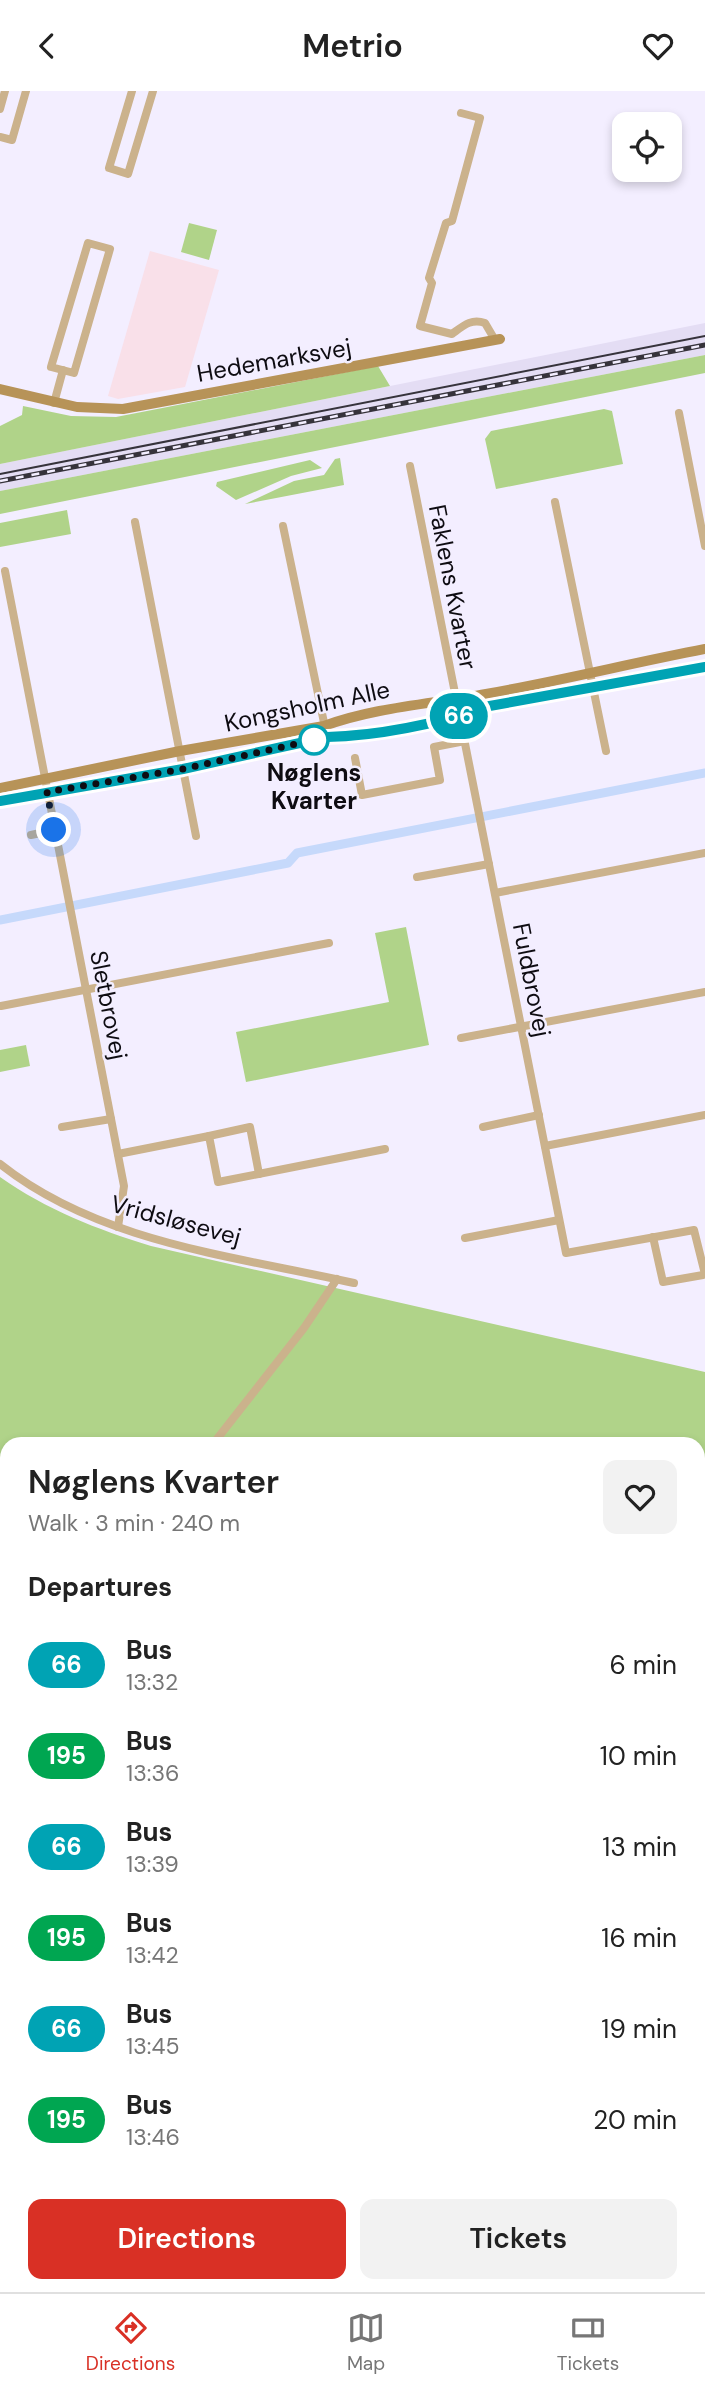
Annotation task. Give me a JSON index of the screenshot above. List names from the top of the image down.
{
  "streets": {
    "street": [
      "Hedemarksvej",
      "Faklens Kvarter",
      "Kongsholm Alle",
      "Fuldbrovej",
      "Sletbrovej",
      "Vridsløsevej"
    ]
  },
  "crossings": [
    ["Faklens Kvarter", "Kongsholm Alle"],
    ["Faklens Kvarter", "Fuldbrovej"],
    ["Kongsholm Alle", "Fuldbrovej"],
    ["Kongsholm Alle", "Sletbrovej"],
    ["Sletbrovej", "Vridsløsevej"]
  ],
  "places": ["Nøglens Kvarter"],
  "lines": ["bus line 66"],
  "page": {
    "header": "Metrio",
    "on_map": "66",
    "heading": [
      ["Nøglens Kvarter", "Walk · 3 min · 240 m"],
      "Departures"
    ],
    "list": [
      {
        "mark": "66",
        "name": "Bus",
        "note": "13:32",
        "value": "6 min"
      },
      {
        "mark": "195",
        "name": "Bus",
        "note": "13:36",
        "value": "10 min"
      },
      {
        "mark": "66",
        "name": "Bus",
        "note": "13:39",
        "value": "13 min"
      },
      {
        "mark": "195",
        "name": "Bus",
        "note": "13:42",
        "value": "16 min"
      },
      {
        "mark": "66",
        "name": "Bus",
        "note": "13:45",
        "value": "19 min"
      },
      {
        "mark": "195",
        "name": "Bus",
        "note": "13:46",
        "value": "20 min"
      }
    ],
    "buttons": ["Directions", "Tickets"],
    "tabs": ["Directions", "Map", "Tickets"]
  }
}
